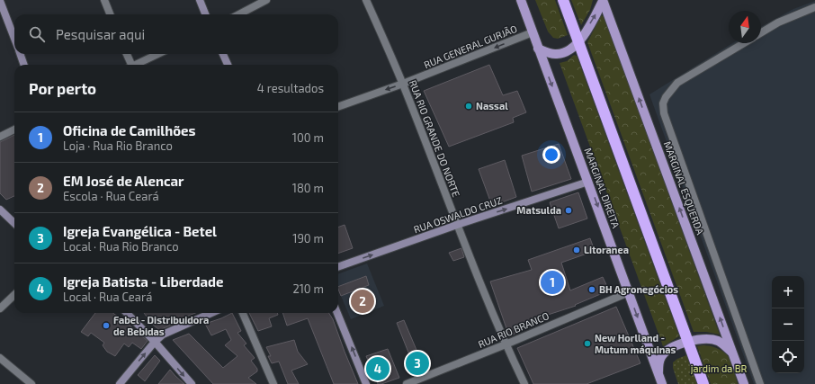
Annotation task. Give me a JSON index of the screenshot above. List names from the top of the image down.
{
  "streets": {
    "main road": ["MARGINAL DIREITA", "MARGINAL ESQUERDA"],
    "street": [
      "RUA GENERAL GURJÃO",
      "RUA RIO GRANDE DO NORTE",
      "RUA OSWALDO CRUZ",
      "RUA RIO BRANCO"
    ]
  },
  "crossings": [
    ["RUA GENERAL GURJÃO", "RUA RIO GRANDE DO NORTE"],
    ["RUA GENERAL GURJÃO", "MARGINAL DIREITA"],
    ["RUA RIO GRANDE DO NORTE", "RUA OSWALDO CRUZ"],
    ["RUA RIO GRANDE DO NORTE", "RUA RIO BRANCO"],
    ["MARGINAL DIREITA", "RUA OSWALDO CRUZ"],
    ["MARGINAL DIREITA", "RUA RIO BRANCO"]
  ],
  "one_way": [
    "RUA GENERAL GURJÃO",
    "MARGINAL DIREITA",
    "MARGINAL ESQUERDA",
    "RUA OSWALDO CRUZ"
  ],
  "parks": ["jardim da BR"],
  "places": [
    "Nassal",
    "Matsulda",
    "Litoranea",
    "BH Agronegócios",
    "Fabel - Distribuidora de Bebidas",
    "New Horlland - Mutum máquinas"
  ],
  "north": "top",
  "page": {
    "search": "Pesquisar aqui",
    "heading": ["Por perto", "4 resultados"],
    "list": [
      {
        "mark": "1",
        "name": "Oficina de Camilhões",
        "note": "Loja · Rua Rio Branco",
        "value": "100 m"
      },
      {
        "mark": "2",
        "name": "EM José de Alencar",
        "note": "Escola · Rua Ceará",
        "value": "180 m"
      },
      {
        "mark": "3",
        "name": "Igreja Evangélica - Betel",
        "note": "Local · Rua Rio Branco",
        "value": "190 m"
      },
      {
        "mark": "4",
        "name": "Igreja Batista - Liberdade",
        "note": "Local · Rua Ceará",
        "value": "210 m"
      }
    ],
    "pins": [
      "1",
      "2",
      "3",
      "4"
    ],
    "map_buttons": ["+", "−"]
  }
}
